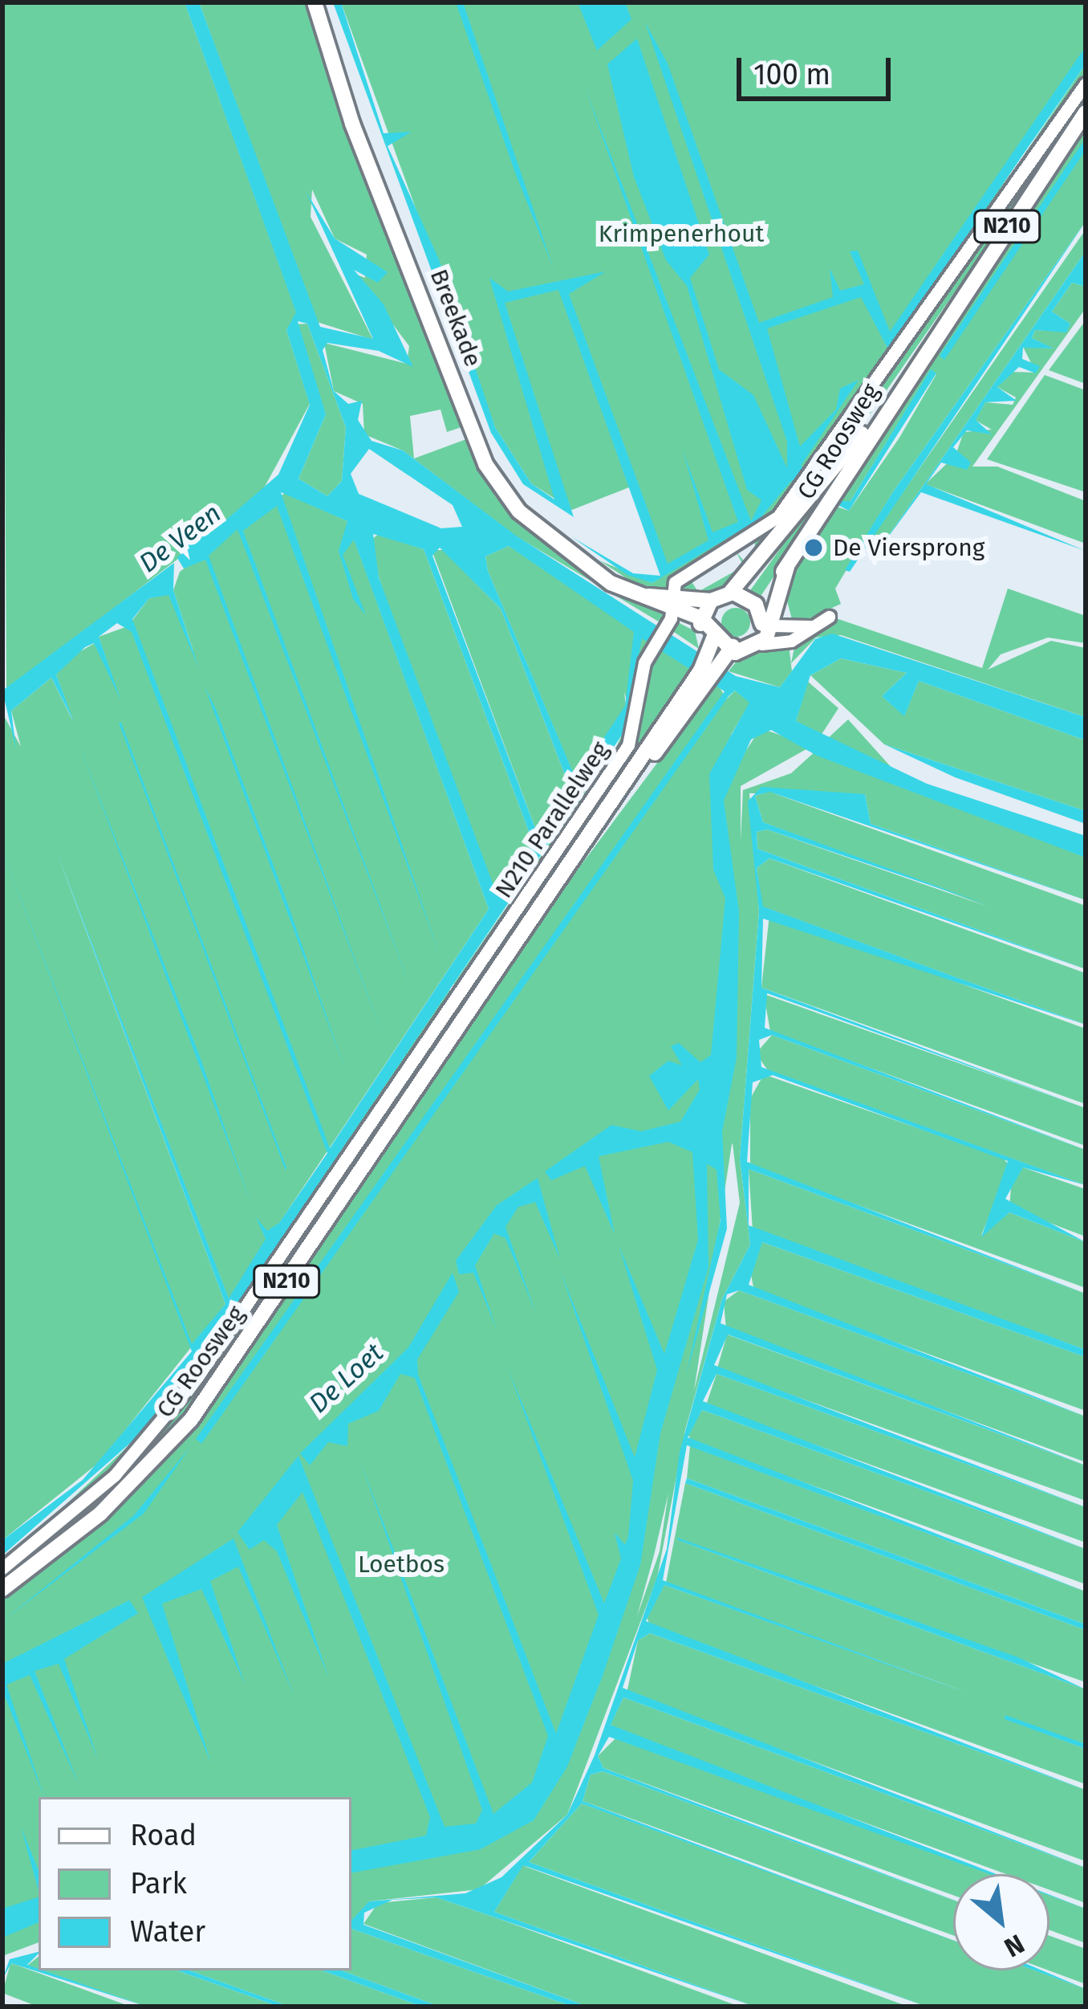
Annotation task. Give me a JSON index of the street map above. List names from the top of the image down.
{
  "streets": {
    "main road": ["N210", "Breekade", "CG Roosweg"],
    "street": ["N210 Parallelweg"]
  },
  "crossings": [
    ["N210", "Breekade"],
    ["N210", "CG Roosweg"],
    ["Breekade", "CG Roosweg"],
    ["Breekade", "N210 Parallelweg"],
    ["CG Roosweg", "N210 Parallelweg"]
  ],
  "water": ["De Veen", "De Loet"],
  "parks": ["Krimpenerhout", "Loetbos"],
  "places": ["De Viersprong"],
  "legend": ["Road", "Park", "Water"],
  "scale_bar": "100 m",
  "north": "bottom right"
}
